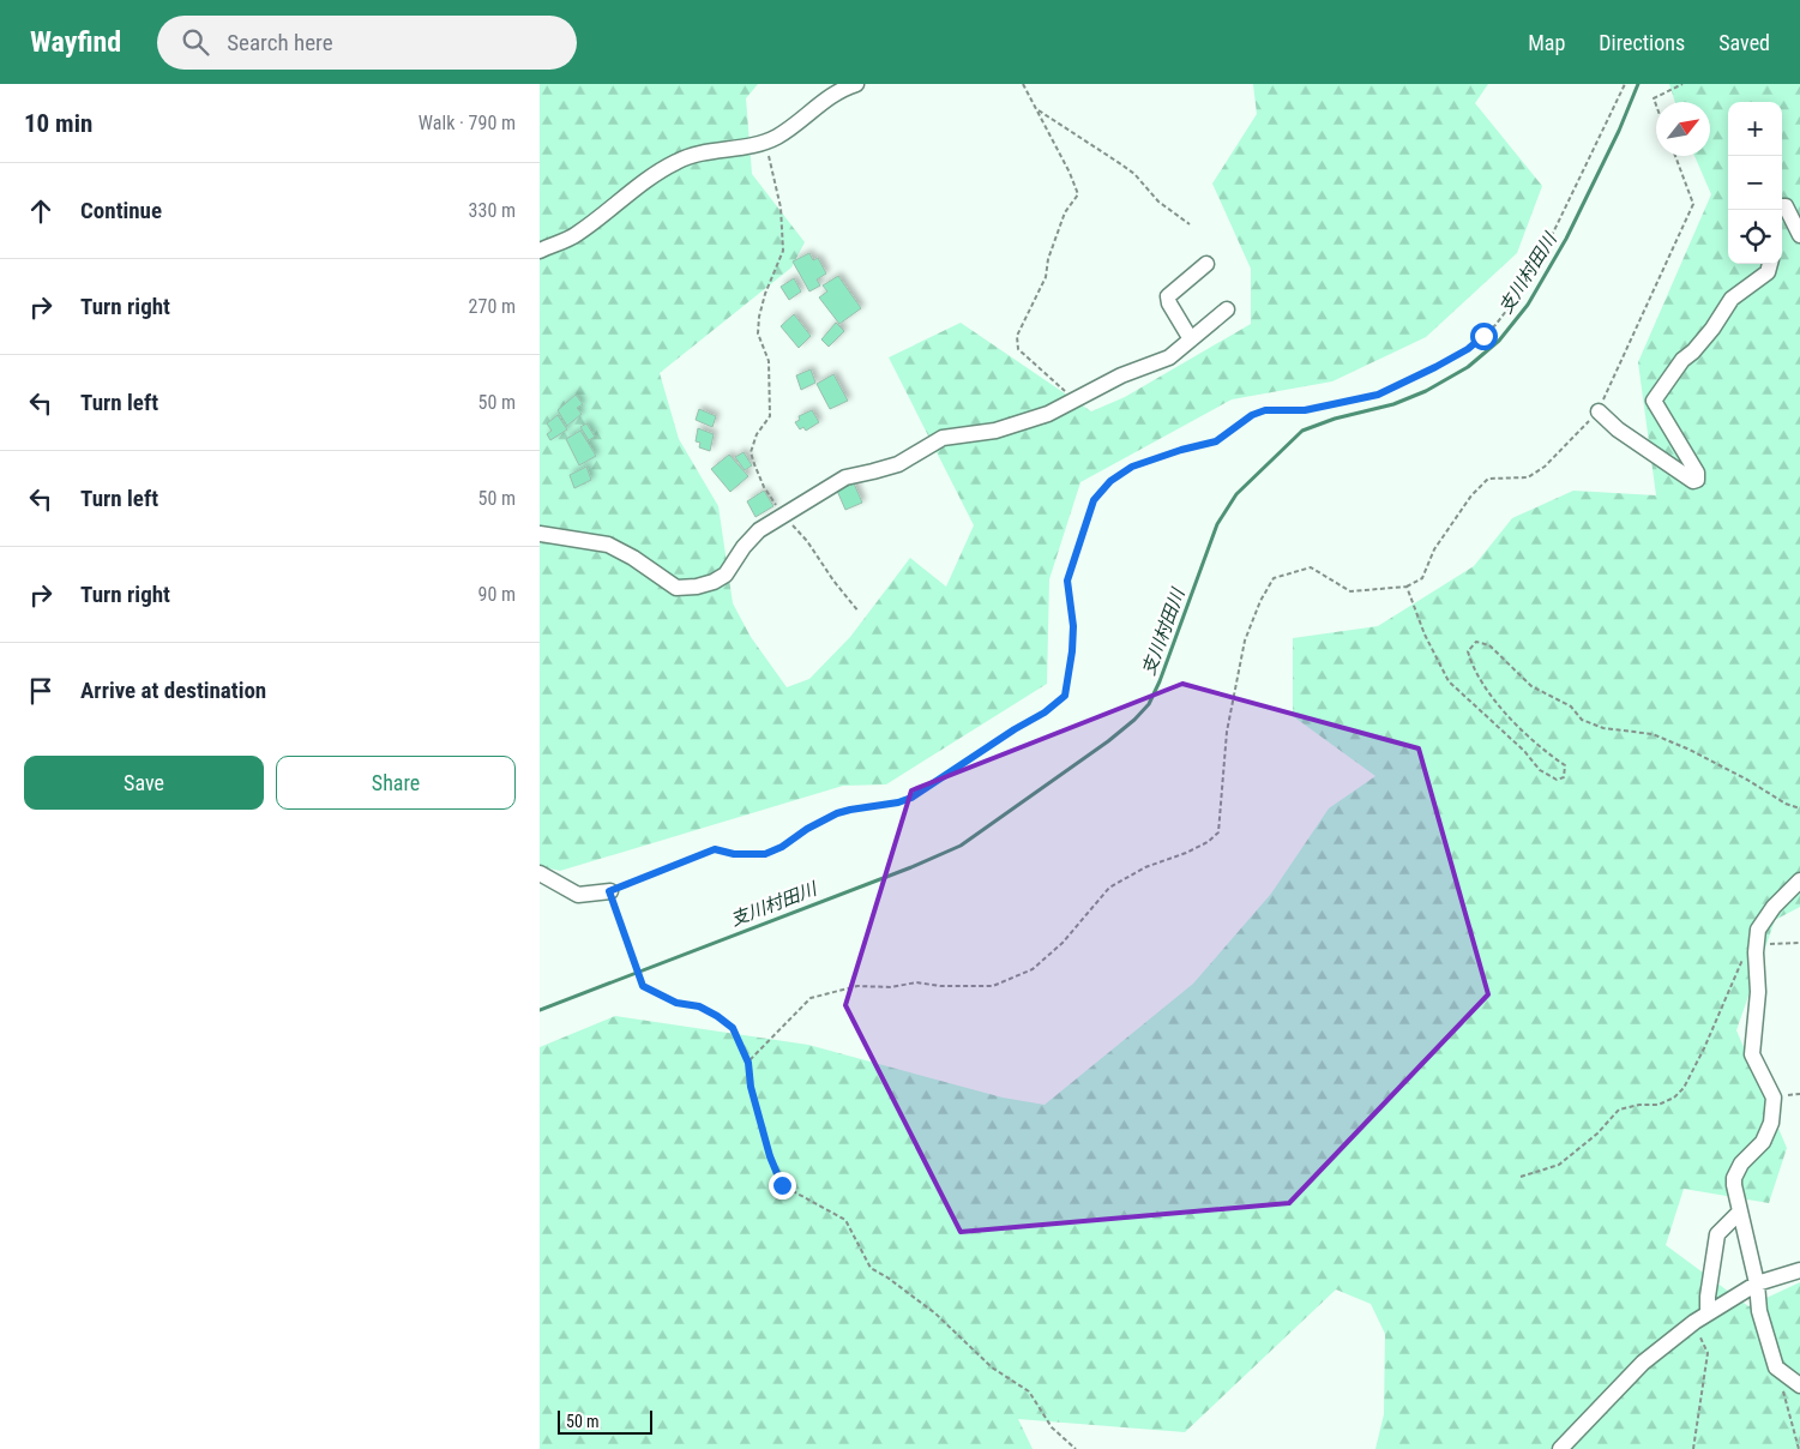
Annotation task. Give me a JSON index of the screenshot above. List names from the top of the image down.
{
  "water": ["支川村田川"],
  "scale_bar": "50 m",
  "north": "top right",
  "page": {
    "header": "Wayfind",
    "search": "Search here",
    "nav": ["Map", "Directions", "Saved"],
    "heading": ["10 min", "Walk · 790 m"],
    "map_buttons": ["+", "−"],
    "list": [
      ["Continue", "330 m"],
      ["Turn right", "270 m"],
      ["Turn left", "50 m"],
      ["Turn left", "50 m"],
      ["Turn right", "90 m"],
      "Arrive at destination"
    ],
    "buttons": ["Save", "Share"],
    "scale": "50 m"
  }
}
